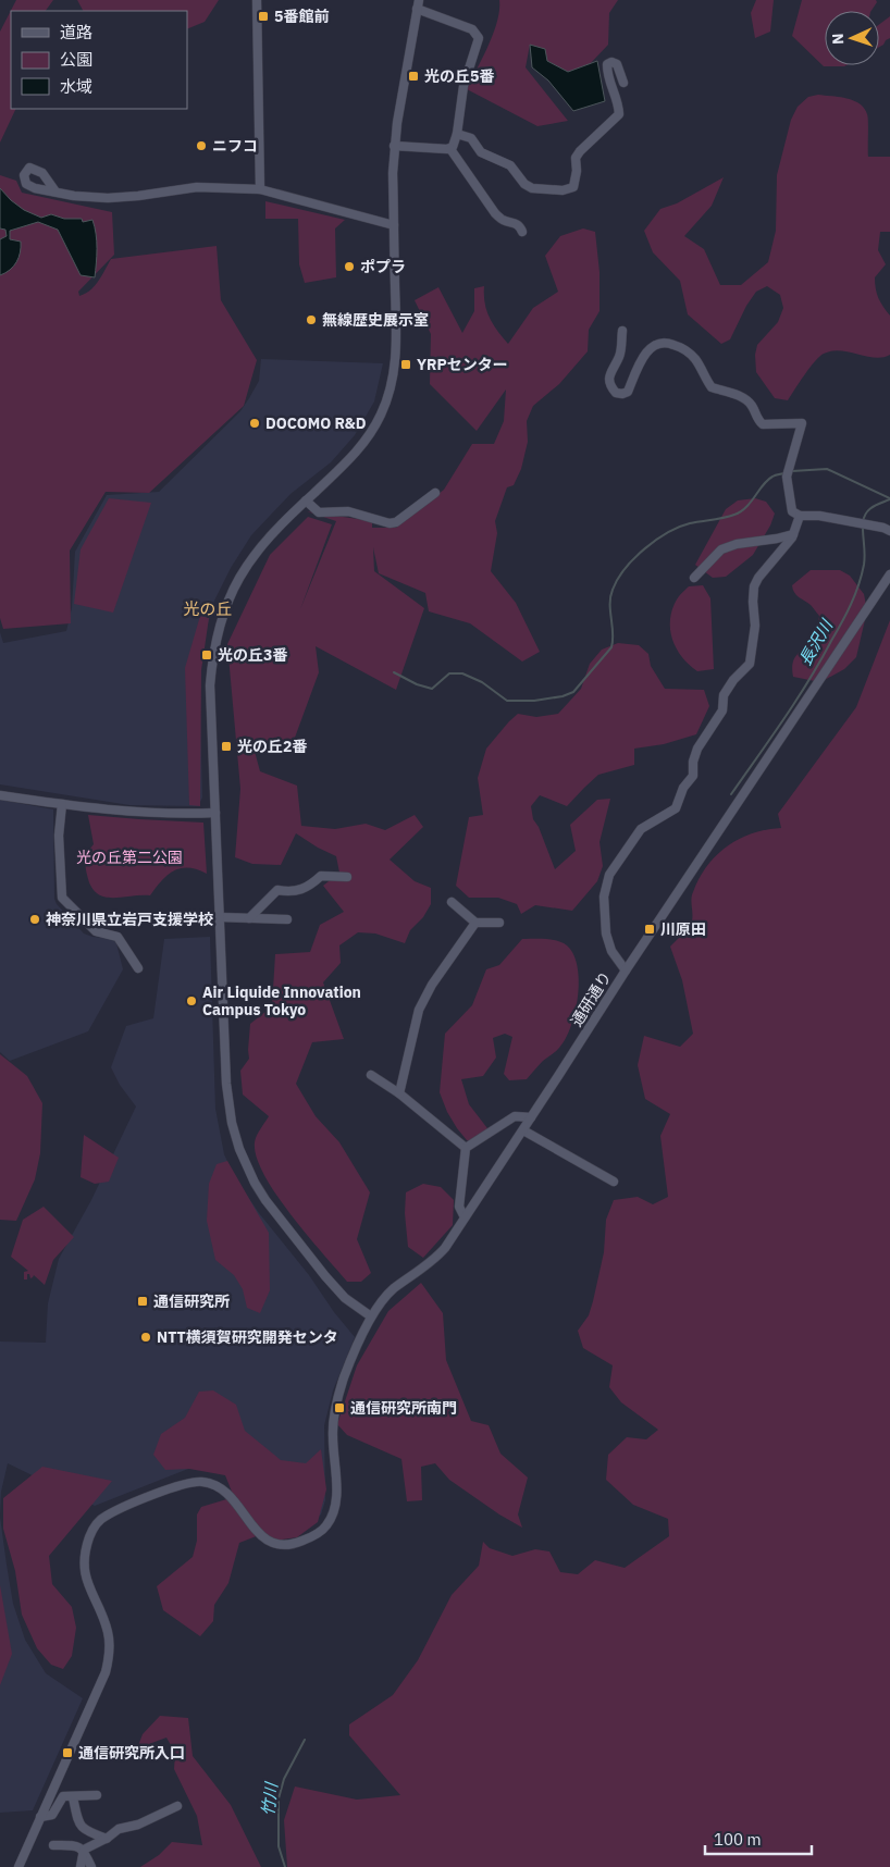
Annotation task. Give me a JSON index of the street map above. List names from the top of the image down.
{
  "streets": {
    "street": ["通研通り"]
  },
  "districts": ["光の丘"],
  "water": ["長沢川", "竹川"],
  "parks": ["光の丘第二公園"],
  "places": {
    "transit": [
      "5番館前",
      "光の丘5番",
      "YRPセンター",
      "光の丘3番",
      "光の丘2番",
      "川原田",
      "通信研究所",
      "通信研究所南門",
      "通信研究所入口"
    ],
    "other": [
      "ニフコ",
      "ポプラ",
      "無線歴史展示室",
      "DOCOMO R&D",
      "神奈川県立岩戸支援学校",
      "Air Liquide Innovation Campus Tokyo",
      "NTT横須賀研究開発センタ"
    ]
  },
  "legend": ["道路", "公園", "水域"],
  "scale_bar": "100 m",
  "north": "left"
}
